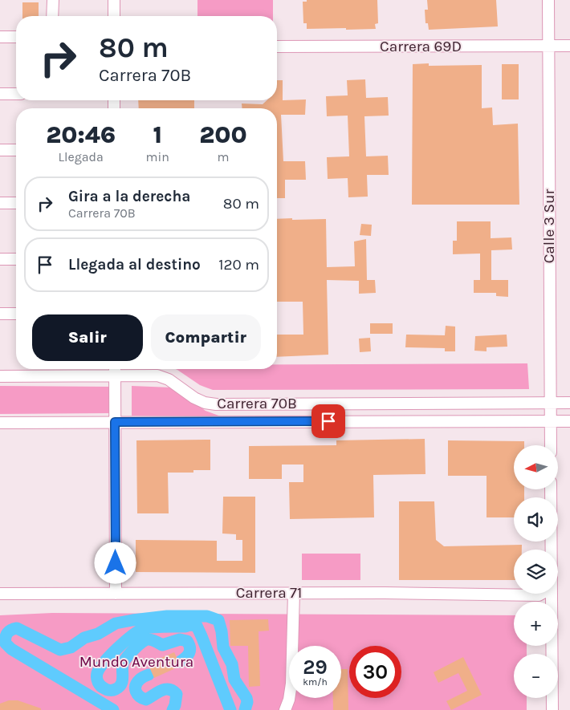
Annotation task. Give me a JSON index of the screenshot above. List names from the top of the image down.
{
  "streets": {
    "street": [
      "Carrera 69D",
      "Calle 3 Sur",
      "Carrera 70B",
      "Carrera 71"
    ]
  },
  "crossings": [
    ["Carrera 69D", "Calle 3 Sur"],
    ["Calle 3 Sur", "Carrera 70B"]
  ],
  "parks": ["Mundo Aventura"],
  "north": "left",
  "page": {
    "turn": ["80 m", "Carrera 70B"],
    "eta": [
      "20:46",
      "Llegada",
      "1",
      "min",
      "200",
      "m"
    ],
    "list": [
      {
        "name": "Gira a la derecha",
        "note": "Carrera 70B",
        "value": "80 m"
      },
      {
        "name": "Llegada al destino",
        "value": "120 m"
      }
    ],
    "buttons": ["Salir", "Compartir"],
    "map_buttons": ["+", "−"],
    "speed": "29 km/h",
    "limit": "30"
  }
}
